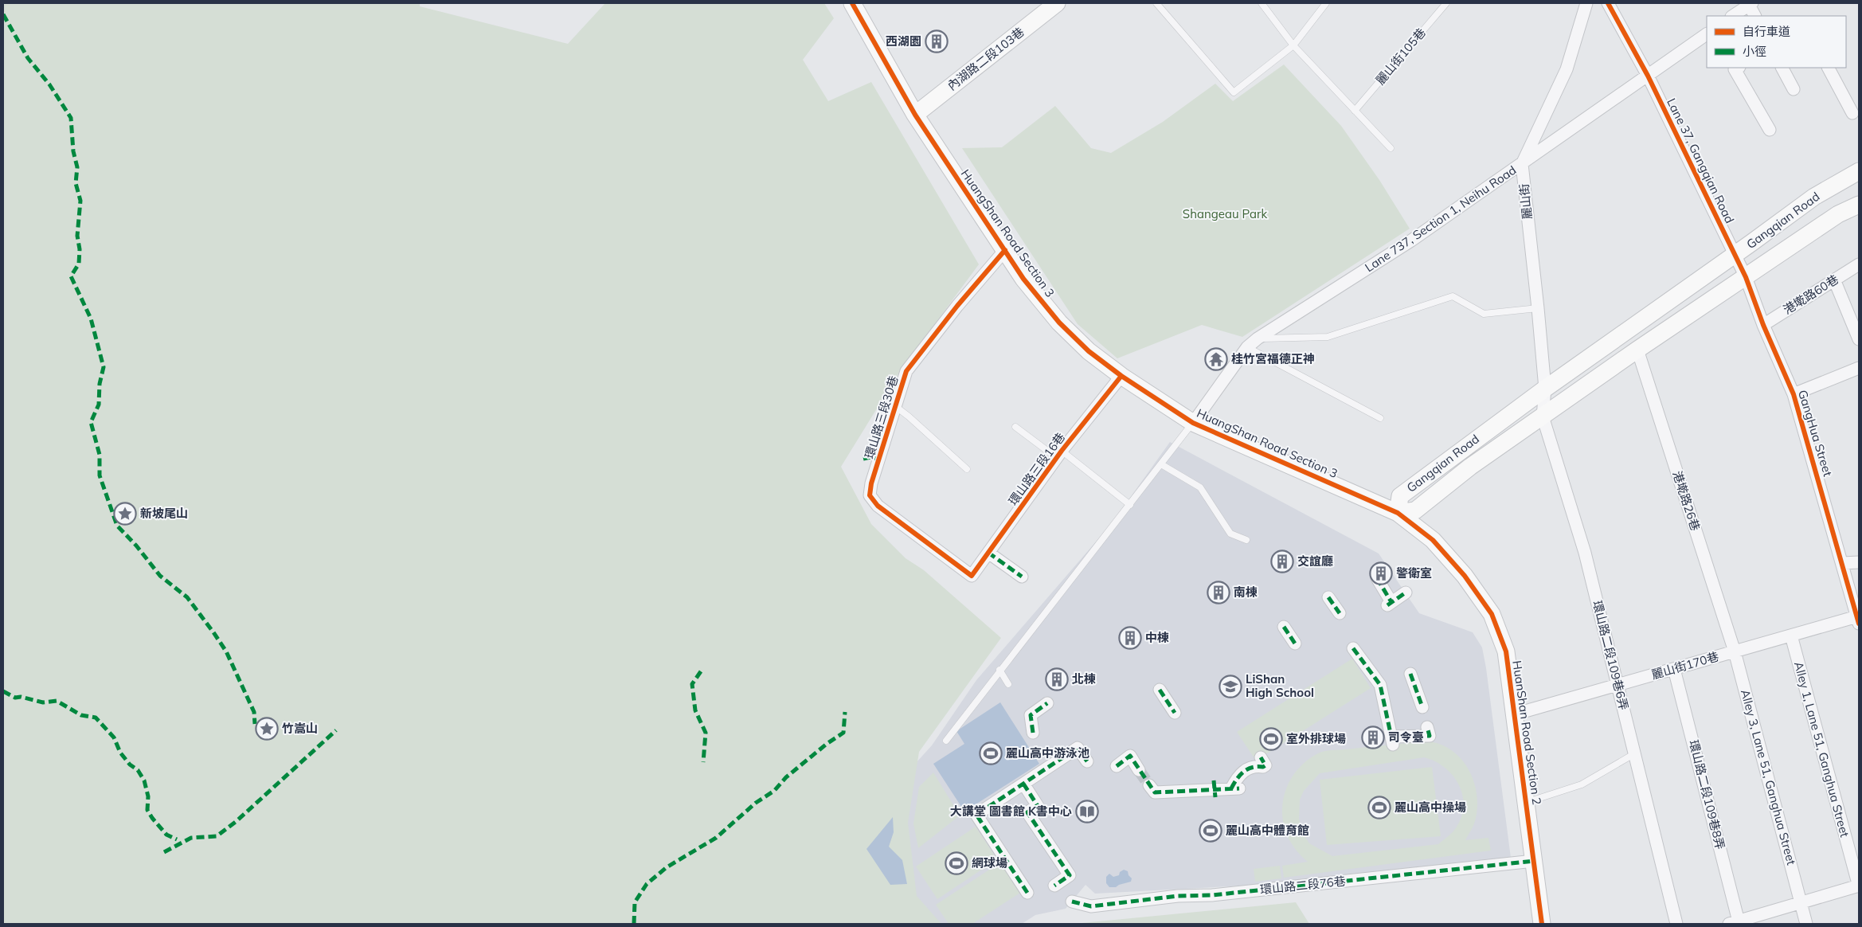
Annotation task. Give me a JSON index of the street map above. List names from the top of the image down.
{
  "streets": {
    "street": [
      "內湖路二段103巷",
      "Lane 37, Gangqian Road",
      "麗山街",
      "Lane 737, Section 1, Neihu Road",
      "Gangqian Road",
      "HuangShan Road Section 3",
      "港墘路60巷",
      "環山路三段30巷",
      "GangHua Street",
      "環山路三段16巷",
      "港墘路26巷",
      "環山路二段109巷6弄",
      "麗山街170巷",
      "HuanShan Road Section 2",
      "Alley 1, Lane 51, Ganghua Street",
      "Alley 3, Lane 51, Ganghua Street",
      "環山路二段109巷8弄",
      "環山路二段76巷"
    ],
    "lane": ["麗山街105巷"]
  },
  "crossings": [
    ["內湖路二段103巷", "HuangShan Road Section 3"],
    ["Lane 37, Gangqian Road", "Lane 737, Section 1, Neihu Road"],
    ["Lane 37, Gangqian Road", "Gangqian Road"],
    ["Lane 37, Gangqian Road", "GangHua Street"],
    ["麗山街", "Lane 737, Section 1, Neihu Road"],
    ["麗山街", "Gangqian Road"],
    ["麗山街", "環山路二段109巷6弄"],
    ["Lane 737, Section 1, Neihu Road", "HuangShan Road Section 3"],
    ["Gangqian Road", "HuangShan Road Section 3"],
    ["Gangqian Road", "GangHua Street"],
    ["Gangqian Road", "港墘路26巷"],
    ["Gangqian Road", "環山路二段109巷6弄"],
    ["Gangqian Road", "HuanShan Road Section 2"],
    ["HuangShan Road Section 3", "環山路三段30巷"],
    ["HuangShan Road Section 3", "環山路三段16巷"],
    ["HuangShan Road Section 3", "HuanShan Road Section 2"],
    ["港墘路60巷", "GangHua Street"],
    ["環山路三段30巷", "環山路三段16巷"],
    ["GangHua Street", "麗山街170巷"],
    ["港墘路26巷", "麗山街170巷"],
    ["港墘路26巷", "Alley 3, Lane 51, Ganghua Street"],
    ["環山路二段109巷6弄", "麗山街170巷"],
    ["麗山街170巷", "HuanShan Road Section 2"],
    ["麗山街170巷", "Alley 1, Lane 51, Ganghua Street"],
    ["麗山街170巷", "Alley 3, Lane 51, Ganghua Street"],
    ["麗山街170巷", "環山路二段109巷8弄"],
    ["HuanShan Road Section 2", "環山路二段76巷"]
  ],
  "parks": ["Shangeau Park"],
  "places": {
    "building": [
      "西湖園",
      "交誼廳",
      "警衛室",
      "南棟",
      "中棟",
      "北棟",
      "司令臺"
    ],
    "temple": ["桂竹宮福德正神"],
    "place": ["新坡尾山", "竹嵩山"],
    "school or university": ["LiShan High School"],
    "sports": [
      "室外排球場",
      "麗山高中游泳池",
      "麗山高中操場",
      "麗山高中體育館",
      "網球場"
    ],
    "library": ["大講堂 圖書館 K書中心"]
  },
  "legend": ["自行車道", "小徑"]
}
